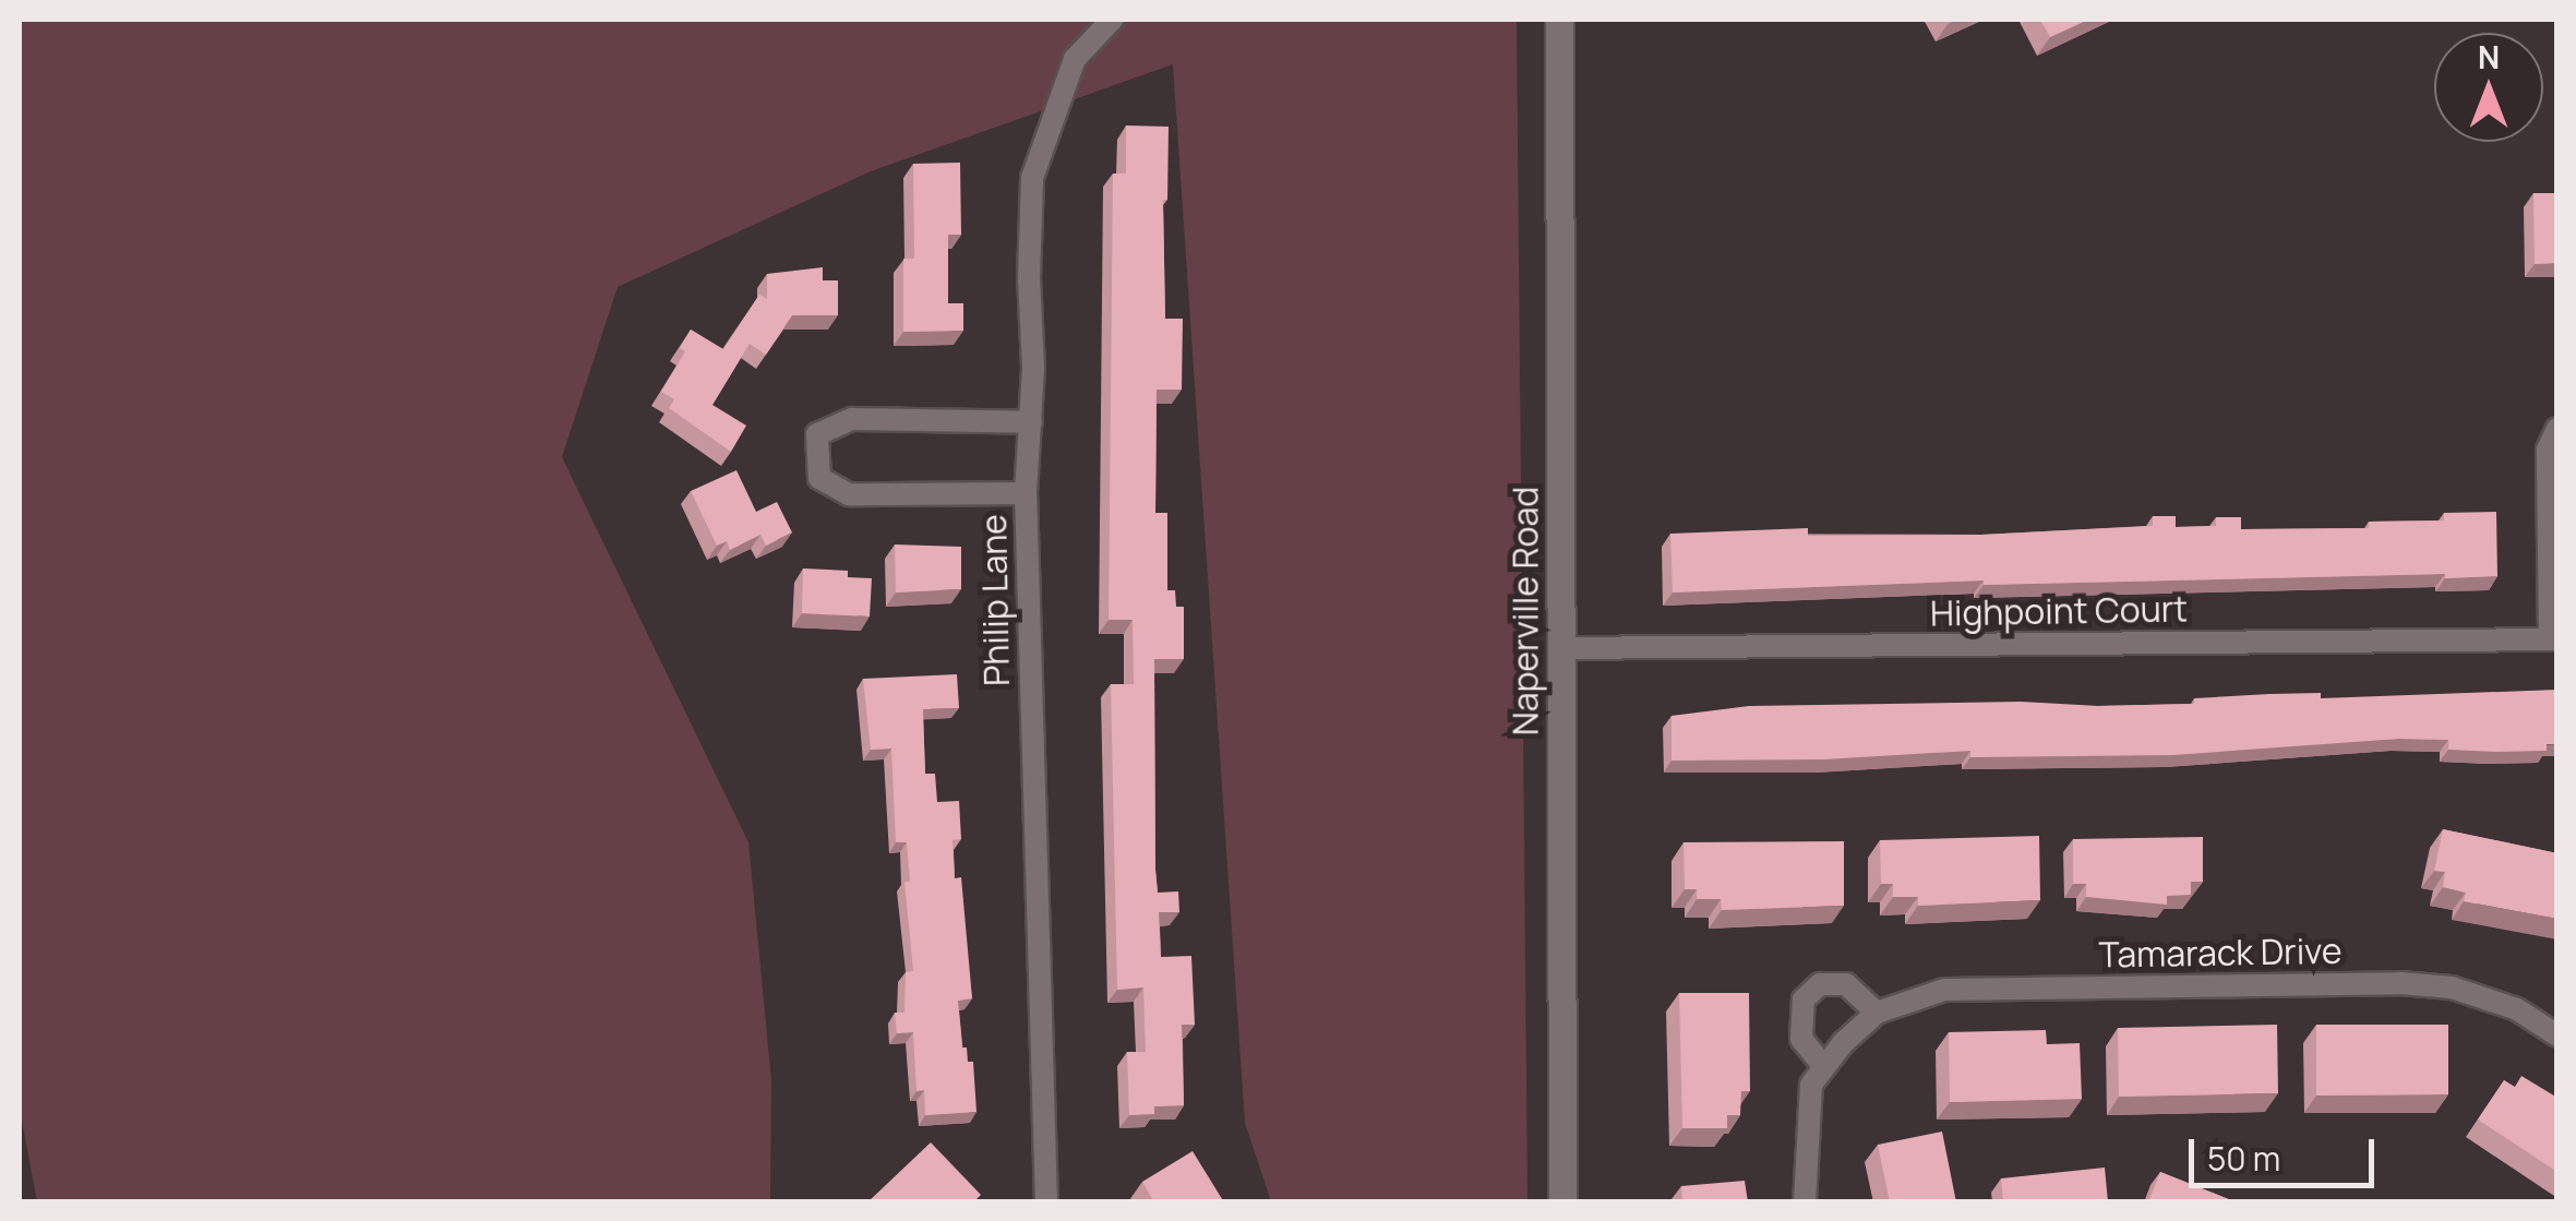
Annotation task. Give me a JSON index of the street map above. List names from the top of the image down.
{
  "streets": {
    "street": [
      "Philip Lane",
      "Naperville Road",
      "Highpoint Court",
      "Tamarack Drive"
    ]
  },
  "crossings": [
    ["Naperville Road", "Highpoint Court"]
  ],
  "scale_bar": "50 m",
  "north": "top"
}
